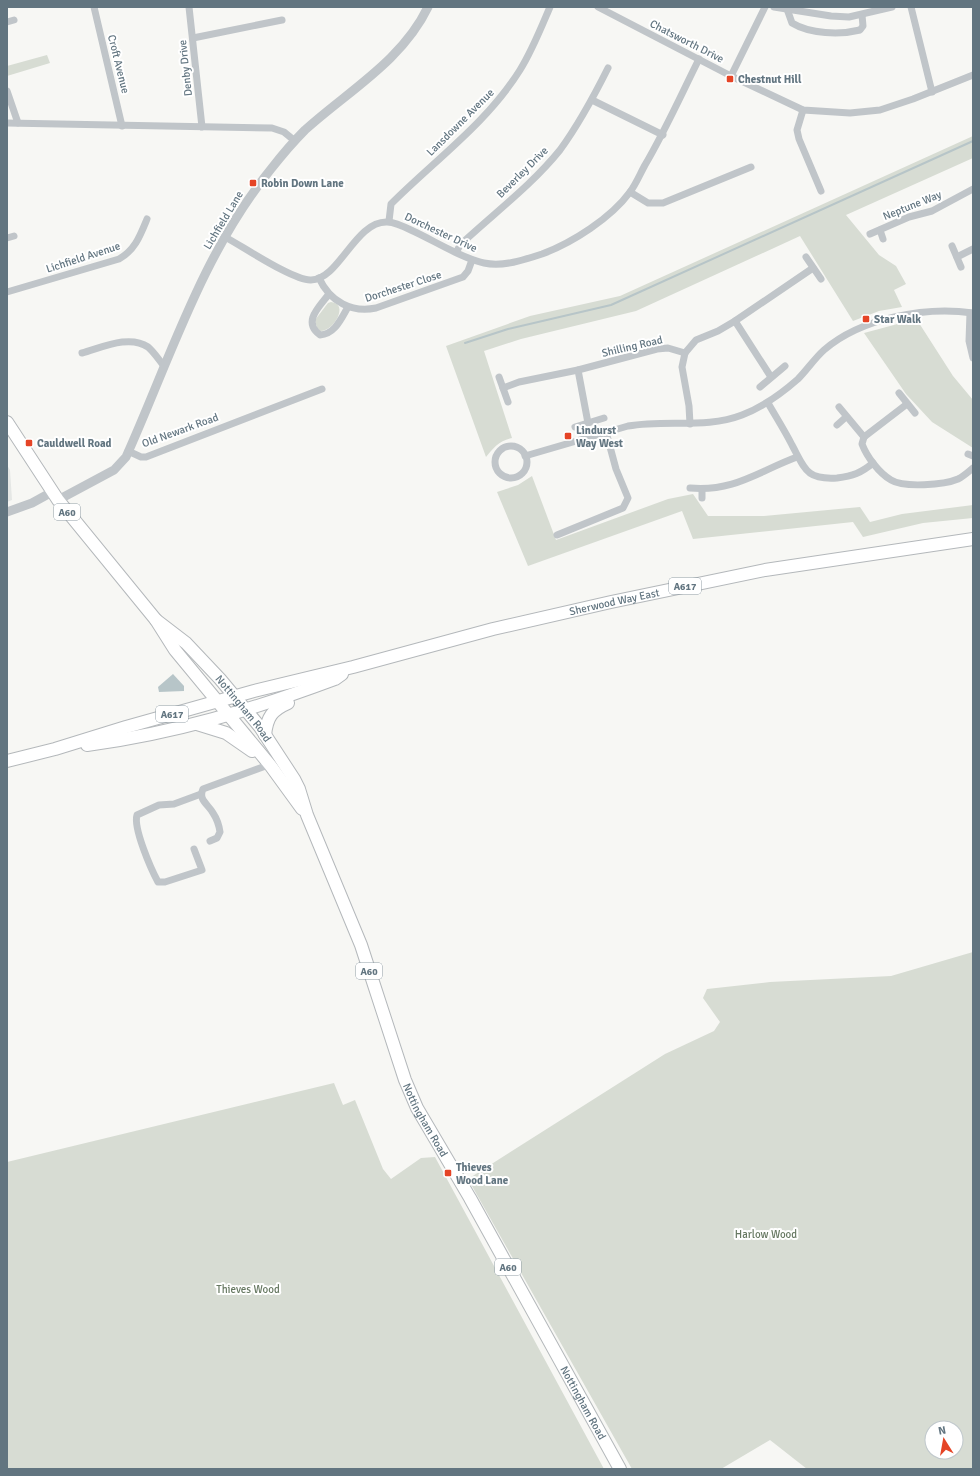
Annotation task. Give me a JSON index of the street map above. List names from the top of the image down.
{
  "streets": {
    "highway": [
      "A60",
      "A617",
      "Sherwood Way East",
      "Nottingham Road"
    ],
    "street": [
      "Chatsworth Drive",
      "Croft Avenue",
      "Denby Drive",
      "Lansdowne Avenue",
      "Beverley Drive",
      "Neptune Way",
      "Lichfield Lane",
      "Dorchester Drive",
      "Lichfield Avenue",
      "Dorchester Close",
      "Shilling Road",
      "Old Newark Road"
    ]
  },
  "crossings": [
    ["Chatsworth Drive", "Dorchester Drive"],
    ["Lansdowne Avenue", "Dorchester Drive"],
    ["Beverley Drive", "Dorchester Drive"],
    ["Lichfield Lane", "Old Newark Road"],
    ["Dorchester Drive", "Dorchester Close"],
    ["Old Newark Road", "Nottingham Road"],
    ["A617", "Sherwood Way East"],
    ["A617", "Nottingham Road"],
    ["Sherwood Way East", "Nottingham Road"]
  ],
  "parks": ["Harlow Wood", "Thieves Wood"],
  "places": {
    "transit": [
      "Chestnut Hill",
      "Robin Down Lane",
      "Star Walk",
      "Lindurst Way West",
      "Cauldwell Road",
      "Thieves Wood Lane"
    ]
  },
  "north": "top"
}
